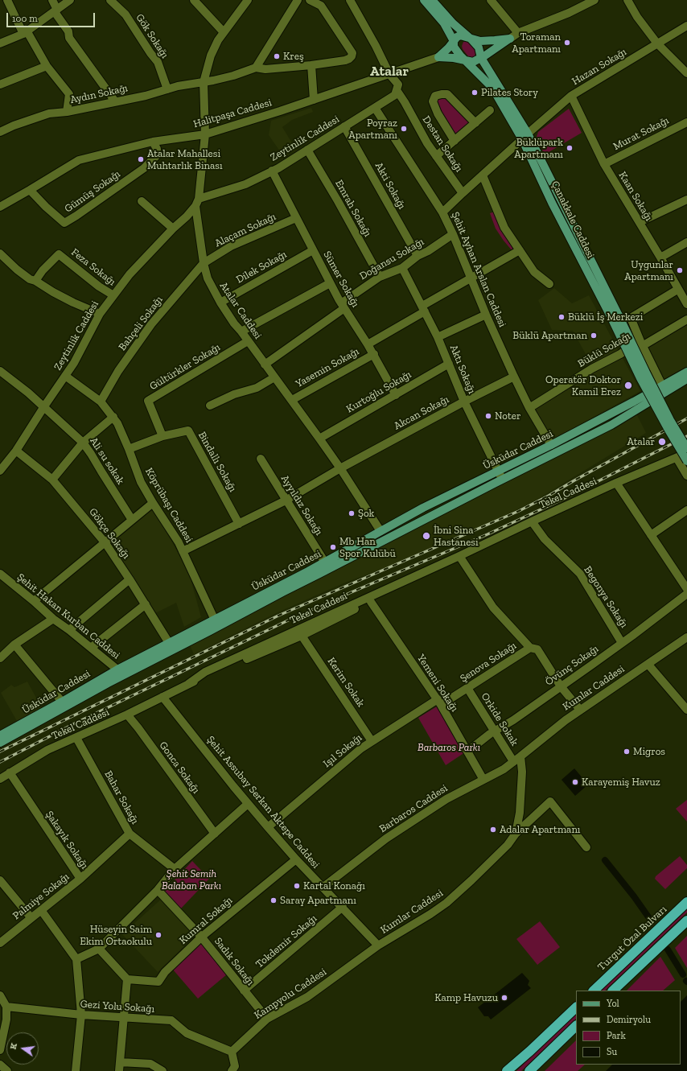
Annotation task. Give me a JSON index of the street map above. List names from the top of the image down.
{
  "streets": {
    "highway": ["Turgut Özal Bulvarı"],
    "main road": ["Çanakkale Caddesi", "Üsküdar Caddesi"],
    "street": [
      "Gök Sokağı",
      "Hazan Sokağı",
      "Aydın Sokağı",
      "Halitpaşa Caddesi",
      "Murat Sokağı",
      "Zeytinlik Caddesi",
      "Destan Sokağı",
      "Akti Sokağı",
      "Gümüş Sokağı",
      "Kaan Sokağı",
      "Emrah Sokağı",
      "Alaçam Sokağı",
      "Doğansu Sokağı",
      "Feza Sokağı",
      "Dilek Sokağı",
      "Şehit Ayhan Arslan Caddesi",
      "Sümer Sokağı",
      "Atalar Caddesi",
      "Bahçeli Sokağı",
      "Büklü Sokağı",
      "Gültürkler Sokağı",
      "Yasemin Sokağı",
      "Aktı Sokağı",
      "Kurtoğlu Sokağı",
      "Akcan Sokağı",
      "Ali su sokak",
      "Bindallı Sokağı",
      "Tekel Caddesi",
      "Köprübaşı Caddesi",
      "Ayyıldız Sokağı",
      "Gökçe Sokağı",
      "Begonya Sokağı",
      "Şehit Hakan Kurban Caddesi",
      "Şenova Sokağı",
      "Övünç Sokağı",
      "Kerim Sokak",
      "Yemeni Sokağı",
      "Kumlar Caddesi",
      "Orkide Sokak",
      "Işıl Sokağı",
      "Gonca Sokağı",
      "Bahar Sokağı",
      "Şehit Assubay Serkan Aktepe Caddesi",
      "Barbaros Caddesi",
      "Şakayık Sokağı",
      "Palmiye Sokağı",
      "Kumral Sokağı",
      "Tokdemir Sokağı",
      "Sadık Sokağı",
      "Kampyolu Caddesi",
      "Gezi Yolu Sokağı"
    ]
  },
  "crossings": [
    ["Gök Sokağı", "Aydın Sokağı"],
    ["Hazan Sokağı", "Destan Sokağı"],
    ["Hazan Sokağı", "Kaan Sokağı"],
    ["Hazan Sokağı", "Çanakkale Caddesi"],
    ["Hazan Sokağı", "Şehit Ayhan Arslan Caddesi"],
    ["Aydın Sokağı", "Atalar Caddesi"],
    ["Halitpaşa Caddesi", "Gümüş Sokağı"],
    ["Halitpaşa Caddesi", "Atalar Caddesi"],
    ["Murat Sokağı", "Kaan Sokağı"],
    ["Zeytinlik Caddesi", "Destan Sokağı"],
    ["Zeytinlik Caddesi", "Akti Sokağı"],
    ["Zeytinlik Caddesi", "Emrah Sokağı"],
    ["Zeytinlik Caddesi", "Feza Sokağı"],
    ["Zeytinlik Caddesi", "Şehit Ayhan Arslan Caddesi"],
    ["Zeytinlik Caddesi", "Sümer Sokağı"],
    ["Zeytinlik Caddesi", "Atalar Caddesi"],
    ["Zeytinlik Caddesi", "Ali su sokak"],
    ["Zeytinlik Caddesi", "Köprübaşı Caddesi"],
    ["Zeytinlik Caddesi", "Gökçe Sokağı"],
    ["Akti Sokağı", "Doğansu Sokağı"],
    ["Emrah Sokağı", "Doğansu Sokağı"],
    ["Alaçam Sokağı", "Sümer Sokağı"],
    ["Alaçam Sokağı", "Atalar Caddesi"],
    ["Alaçam Sokağı", "Bahçeli Sokağı"],
    ["Doğansu Sokağı", "Şehit Ayhan Arslan Caddesi"],
    ["Doğansu Sokağı", "Sümer Sokağı"],
    ["Doğansu Sokağı", "Atalar Caddesi"],
    ["Doğansu Sokağı", "Aktı Sokağı"],
    ["Dilek Sokağı", "Sümer Sokağı"],
    ["Dilek Sokağı", "Atalar Caddesi"],
    ["Şehit Ayhan Arslan Caddesi", "Büklü Sokağı"],
    ["Şehit Ayhan Arslan Caddesi", "Akcan Sokağı"],
    ["Şehit Ayhan Arslan Caddesi", "Üsküdar Caddesi"],
    ["Sümer Sokağı", "Yasemin Sokağı"],
    ["Sümer Sokağı", "Kurtoğlu Sokağı"],
    ["Atalar Caddesi", "Bahçeli Sokağı"],
    ["Atalar Caddesi", "Gültürkler Sokağı"],
    ["Atalar Caddesi", "Yasemin Sokağı"],
    ["Atalar Caddesi", "Kurtoğlu Sokağı"],
    ["Atalar Caddesi", "Akcan Sokağı"],
    ["Atalar Caddesi", "Üsküdar Caddesi"],
    ["Bahçeli Sokağı", "Köprübaşı Caddesi"],
    ["Gültürkler Sokağı", "Bindallı Sokağı"],
    ["Aktı Sokağı", "Kurtoğlu Sokağı"],
    ["Aktı Sokağı", "Akcan Sokağı"],
    ["Aktı Sokağı", "Üsküdar Caddesi"],
    ["Akcan Sokağı", "Bindallı Sokağı"],
    ["Akcan Sokağı", "Köprübaşı Caddesi"],
    ["Akcan Sokağı", "Ayyıldız Sokağı"],
    ["Üsküdar Caddesi", "Köprübaşı Caddesi"],
    ["Üsküdar Caddesi", "Ayyıldız Sokağı"],
    ["Üsküdar Caddesi", "Gökçe Sokağı"],
    ["Üsküdar Caddesi", "Şehit Hakan Kurban Caddesi"],
    ["Bindallı Sokağı", "Köprübaşı Caddesi"],
    ["Tekel Caddesi", "Begonya Sokağı"],
    ["Tekel Caddesi", "Kerim Sokak"],
    ["Tekel Caddesi", "Yemeni Sokağı"],
    ["Tekel Caddesi", "Gonca Sokağı"],
    ["Tekel Caddesi", "Bahar Sokağı"],
    ["Tekel Caddesi", "Şehit Assubay Serkan Aktepe Caddesi"],
    ["Tekel Caddesi", "Şakayık Sokağı"],
    ["Begonya Sokağı", "Övünç Sokağı"],
    ["Şenova Sokağı", "Yemeni Sokağı"],
    ["Şenova Sokağı", "Orkide Sokak"],
    ["Şenova Sokağı", "Işıl Sokağı"],
    ["Övünç Sokağı", "Yemeni Sokağı"],
    ["Övünç Sokağı", "Orkide Sokak"],
    ["Kerim Sokak", "Işıl Sokağı"],
    ["Yemeni Sokağı", "Işıl Sokağı"],
    ["Yemeni Sokağı", "Barbaros Caddesi"],
    ["Kumlar Caddesi", "Orkide Sokak"],
    ["Kumlar Caddesi", "Şehit Assubay Serkan Aktepe Caddesi"],
    ["Kumlar Caddesi", "Barbaros Caddesi"],
    ["Kumlar Caddesi", "Kampyolu Caddesi"],
    ["Orkide Sokak", "Barbaros Caddesi"],
    ["Işıl Sokağı", "Şehit Assubay Serkan Aktepe Caddesi"],
    ["Bahar Sokağı", "Şakayık Sokağı"],
    ["Şehit Assubay Serkan Aktepe Caddesi", "Barbaros Caddesi"],
    ["Şehit Assubay Serkan Aktepe Caddesi", "Kumral Sokağı"],
    ["Şehit Assubay Serkan Aktepe Caddesi", "Tokdemir Sokağı"],
    ["Şehit Assubay Serkan Aktepe Caddesi", "Kampyolu Caddesi"],
    ["Şakayık Sokağı", "Palmiye Sokağı"],
    ["Kumral Sokağı", "Sadık Sokağı"],
    ["Tokdemir Sokağı", "Sadık Sokağı"],
    ["Sadık Sokağı", "Kampyolu Caddesi"],
    ["Kampyolu Caddesi", "Gezi Yolu Sokağı"]
  ],
  "districts": ["Atalar"],
  "parks": ["Barbaros Parkı", "Şehit Semih Balaban Parkı"],
  "places": [
    "Toraman Apartmanı",
    "Kreş",
    "Pilates Story",
    "Poyraz Apartmanı",
    "Büklüpark Apartmanı",
    "Atalar Mahallesi Muhtarlık Binası",
    "Uygunlar Apartmanı",
    "Büklü İş Merkezi",
    "Büklü Apartman",
    "Operatör Doktor Kamil Erez",
    "Noter",
    "Atalar",
    "Şok",
    "İbni Sina Hastanesi",
    "Mb Han Spor Kulübü",
    "Migros",
    "Karayemiş Havuz",
    "Adalar Apartmanı",
    "Kartal Konağı",
    "Saray Apartmanı",
    "Hüseyin Saim Ekim Ortaokulu",
    "Kamp Havuzu"
  ],
  "legend": [
    "Yol",
    "Demiryolu",
    "Park",
    "Su"
  ],
  "scale_bar": "100 m",
  "north": "left"
}
